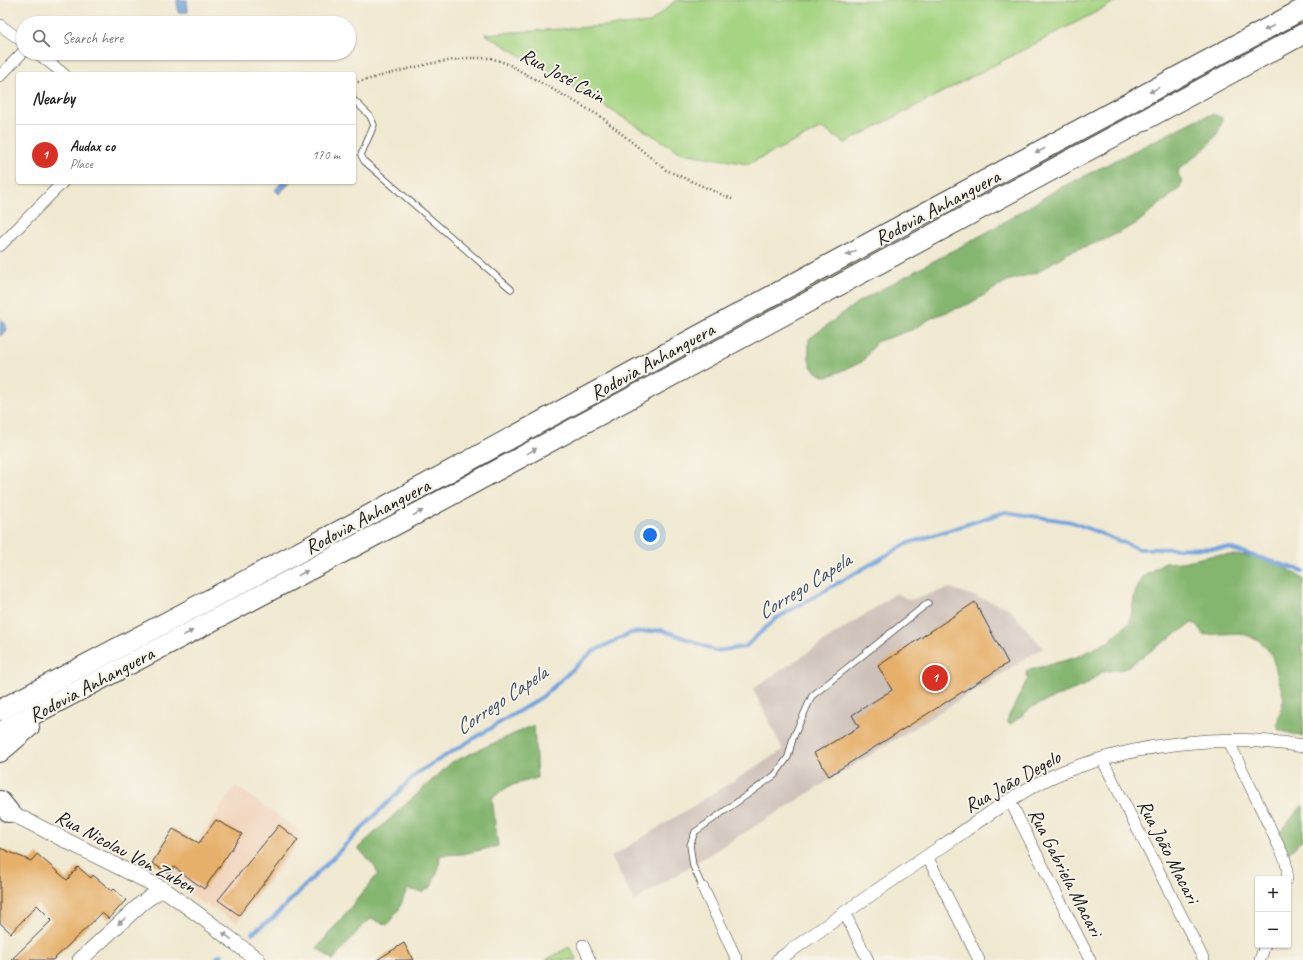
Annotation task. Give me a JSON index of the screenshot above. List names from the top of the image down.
{
  "streets": {
    "highway": ["Rodovia Anhanguera"],
    "main road": ["Rua Nicolau Von Zuben"],
    "street": ["Rua João Degelo", "Rua João Macari", "Rua Gabriela Macari"],
    "path": ["Rua José Cain"]
  },
  "crossings": [
    ["Rua João Degelo", "Rua João Macari"],
    ["Rua João Degelo", "Rua Gabriela Macari"]
  ],
  "one_way": ["Rua Nicolau Von Zuben"],
  "water": ["Corrego Capela"],
  "page": {
    "search": "Search here",
    "heading": "Nearby",
    "list": [
      {
        "mark": "1",
        "name": "Audax co",
        "note": "Place",
        "value": "170 m"
      }
    ],
    "pins": "1",
    "map_buttons": ["+", "−"]
  }
}
